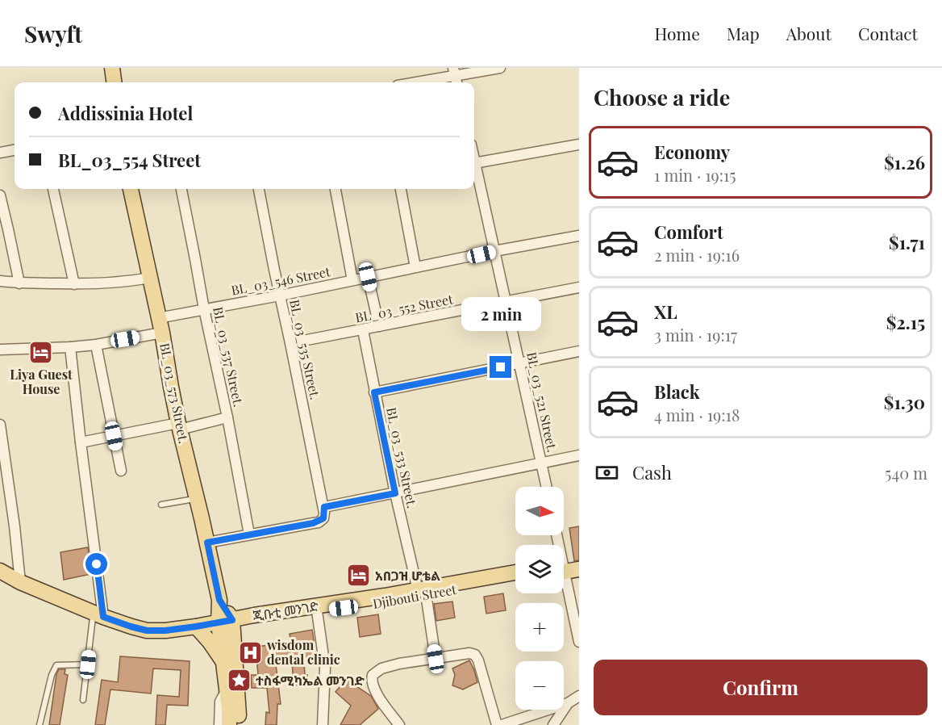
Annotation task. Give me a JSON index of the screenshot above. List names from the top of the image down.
{
  "streets": {
    "main road": ["BL_03_573 Street.", "Djibouti Street"],
    "street": [
      "BL_03_546 Street",
      "BL_03_552 Street",
      "BL_03_535 Street.",
      "BL_03_537 Street.",
      "BL_03_521 Street.",
      "BL_03_533 Street."
    ]
  },
  "crossings": [
    ["BL_03_546 Street", "BL_03_535 Street."],
    ["BL_03_546 Street", "BL_03_537 Street."],
    ["BL_03_546 Street", "BL_03_573 Street."],
    ["BL_03_546 Street", "BL_03_521 Street."],
    ["BL_03_552 Street", "BL_03_535 Street."],
    ["BL_03_552 Street", "BL_03_521 Street."],
    ["BL_03_552 Street", "BL_03_533 Street."],
    ["BL_03_535 Street.", "BL_03_537 Street."],
    ["BL_03_573 Street.", "Djibouti Street"],
    ["BL_03_533 Street.", "Djibouti Street"]
  ],
  "places": {
    "hotel": ["Liya Guest House", "አበጋዝ ሆቴል"],
    "hospital": ["wisdom dental clinic"],
    "place": ["ተስፋሚካኤል መንገድ"]
  },
  "north": "right",
  "page": {
    "header": "Swyft",
    "nav": [
      "Home",
      "Map",
      "About",
      "Contact"
    ],
    "heading": "Choose a ride",
    "banner": ["Addissinia Hotel", "BL_03_554 Street"],
    "list": [
      {
        "name": "Economy",
        "note": "1 min · 19:15",
        "value": "$1.26"
      },
      {
        "name": "Comfort",
        "note": "2 min · 19:16",
        "value": "$1.71"
      },
      {
        "name": "XL",
        "note": "3 min · 19:17",
        "value": "$2.15"
      },
      {
        "name": "Black",
        "note": "4 min · 19:18",
        "value": "$1.30"
      }
    ],
    "bubble": "2 min",
    "pay": ["Cash", "540 m"],
    "map_buttons": ["+", "−"],
    "buttons": "Confirm"
  }
}
